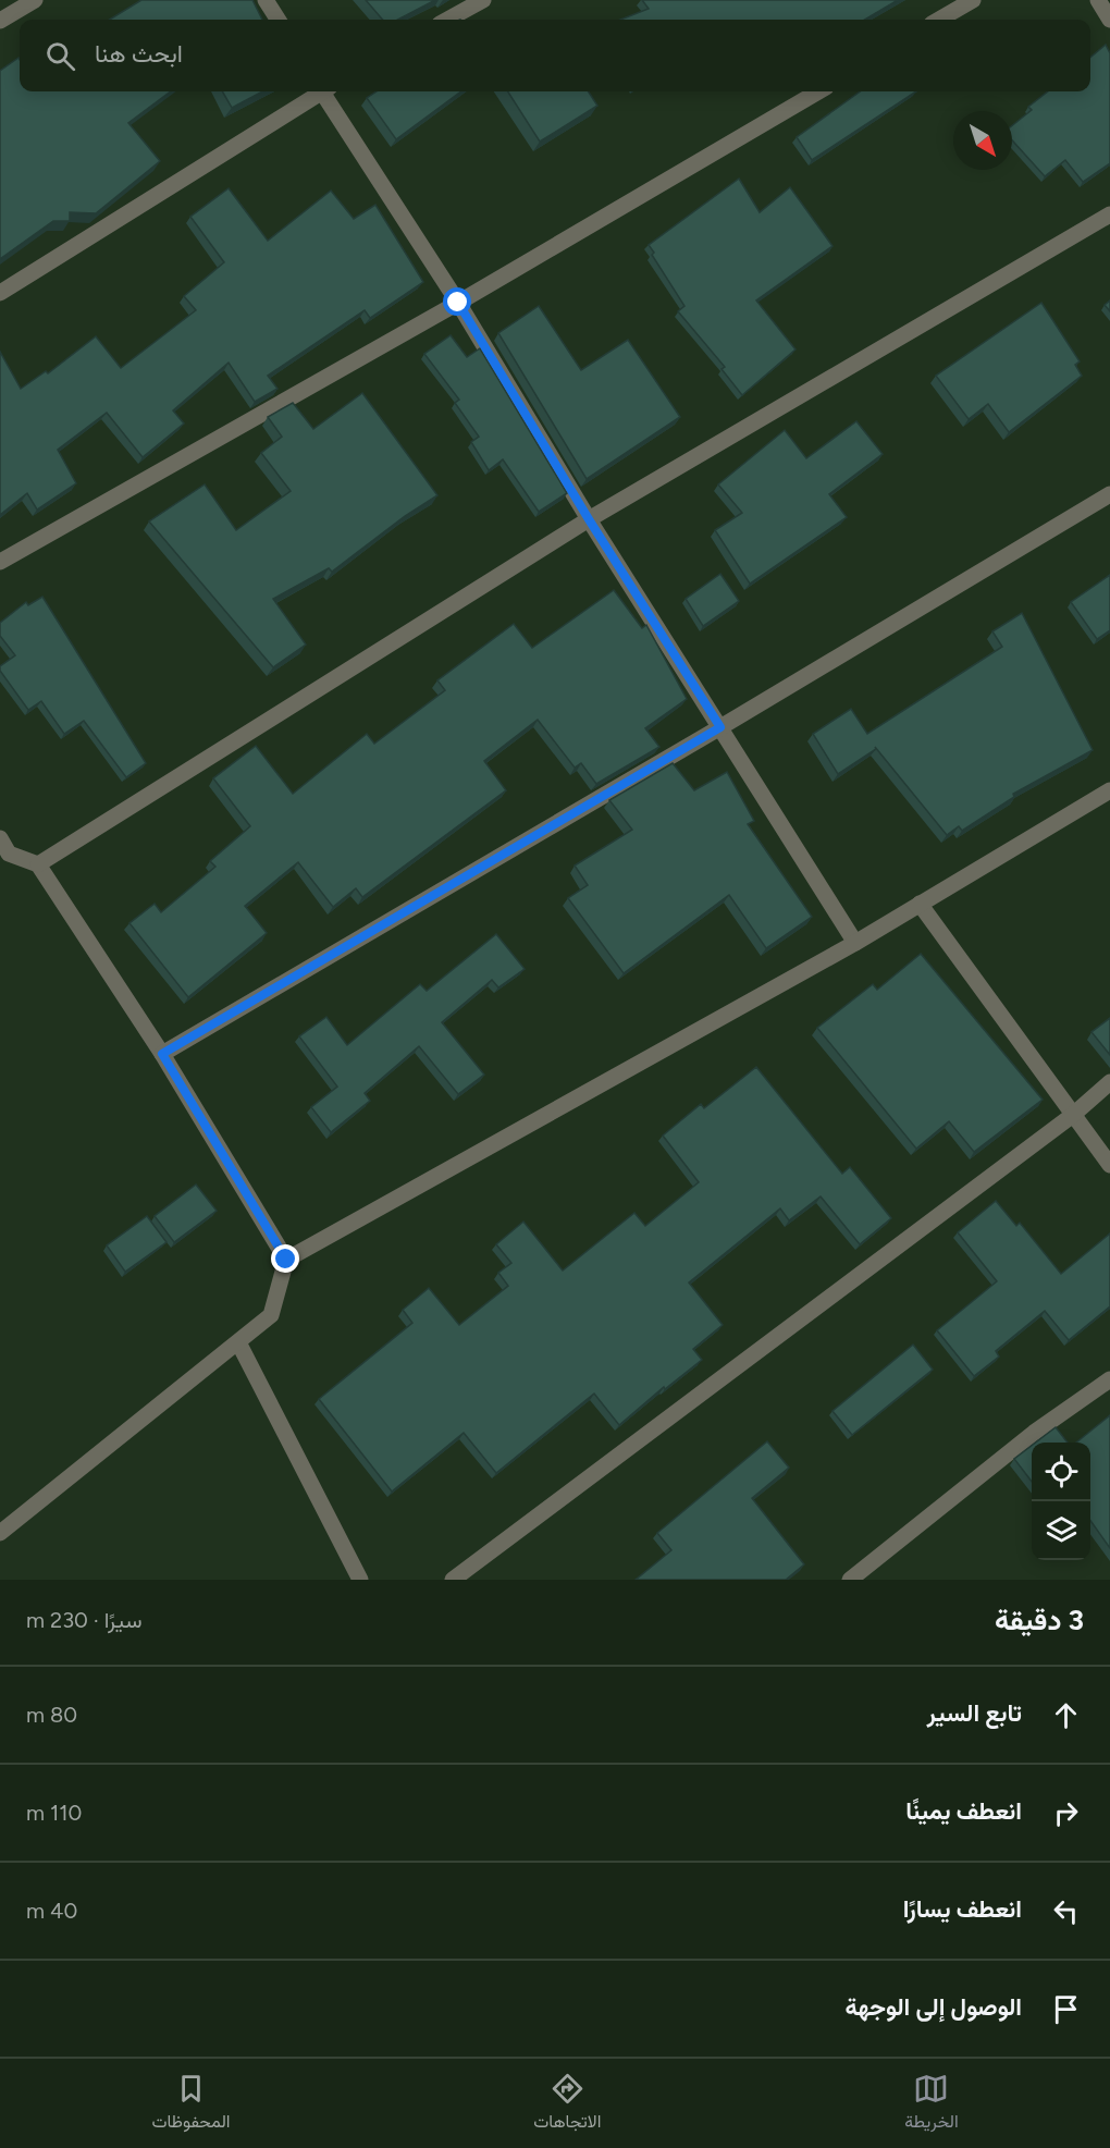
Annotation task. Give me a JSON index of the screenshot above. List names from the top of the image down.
{
  "north": "bottom right",
  "page": {
    "search": "ابحث هنا",
    "heading": ["3 دقيقة", "سيرًا · 230 m"],
    "list": [
      ["تابع السير", "80 m"],
      ["انعطف يمينًا", "110 m"],
      ["انعطف يسارًا", "40 m"],
      "الوصول إلى الوجهة"
    ],
    "nav": ["الخريطة", "الاتجاهات", "المحفوظات"]
  }
}
